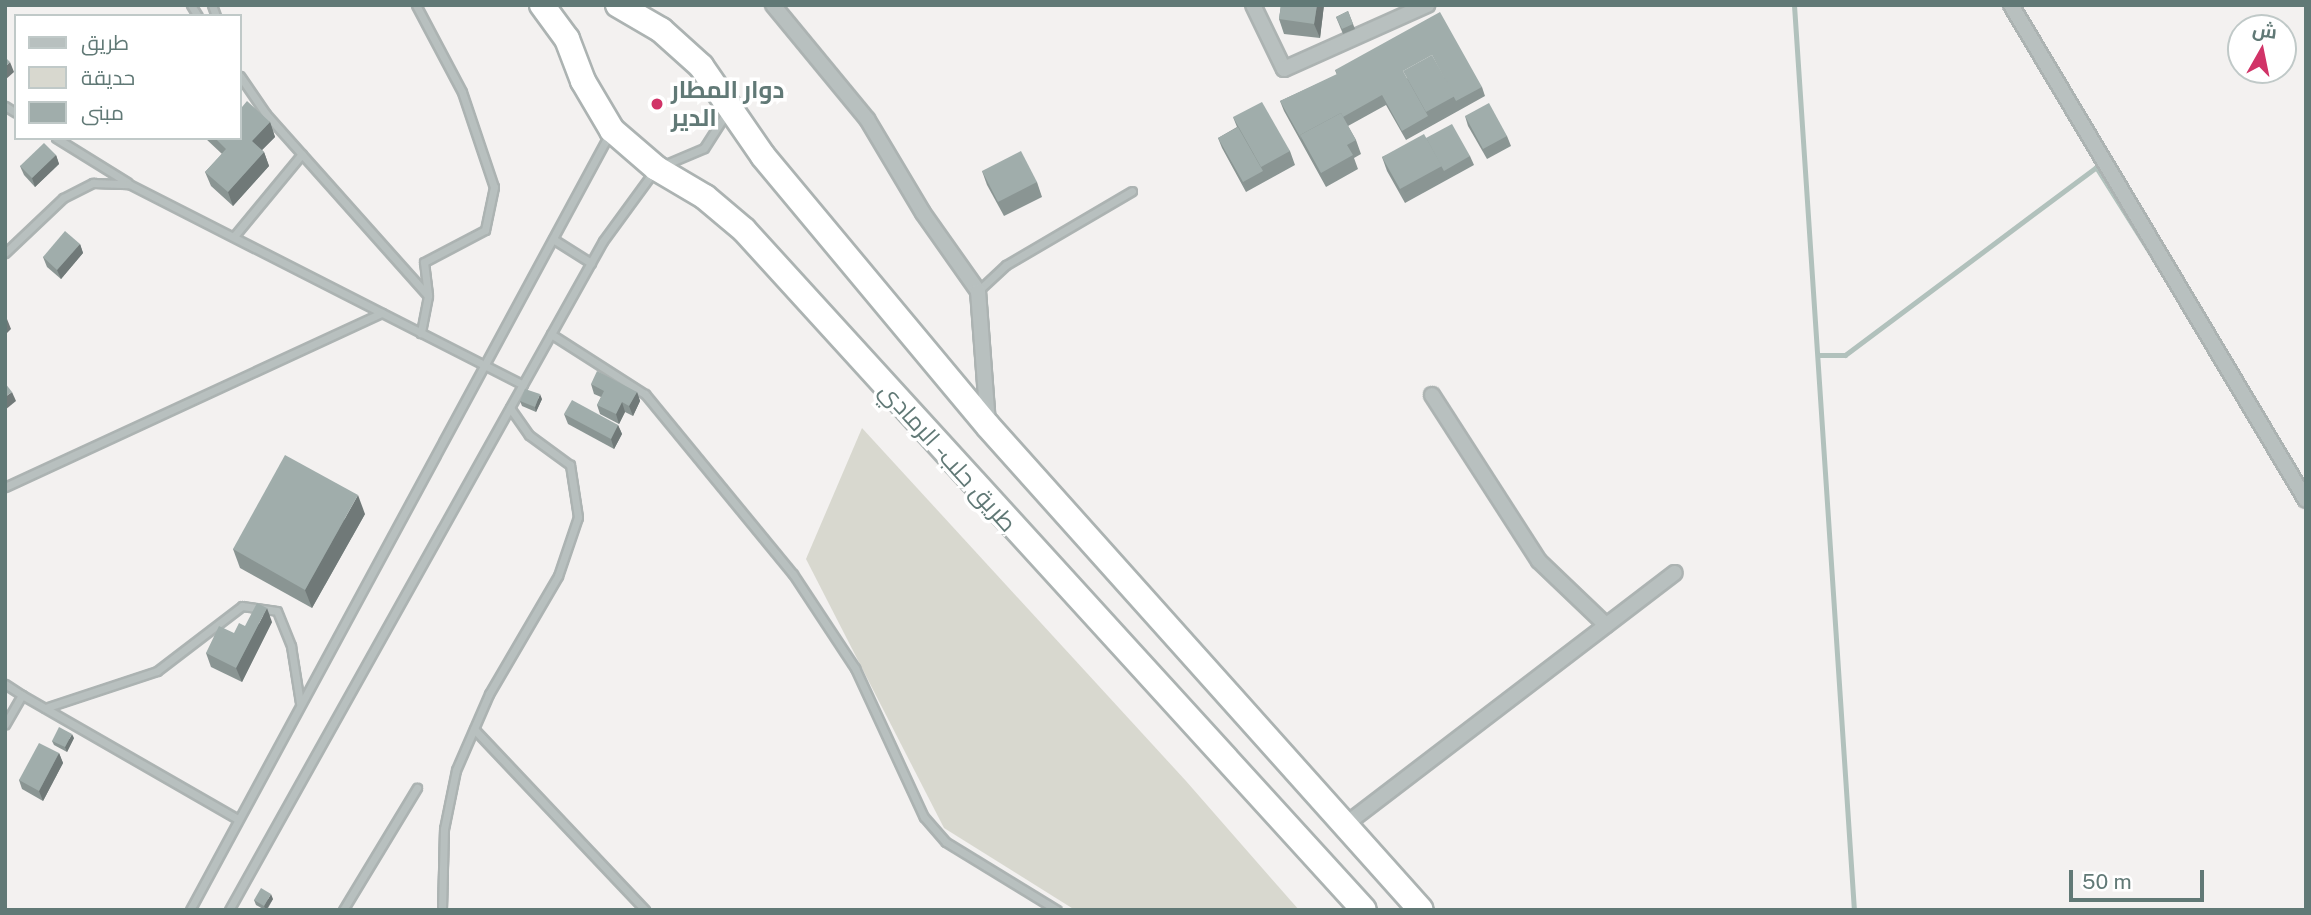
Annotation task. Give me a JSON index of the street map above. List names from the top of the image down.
{
  "streets": {
    "highway": ["طريق حلب - الرمادي"]
  },
  "places": ["دوار المطار الدير"],
  "legend": ["طريق", "حديقة", "مبنى"],
  "scale_bar": "50 m",
  "north": "top"
}
